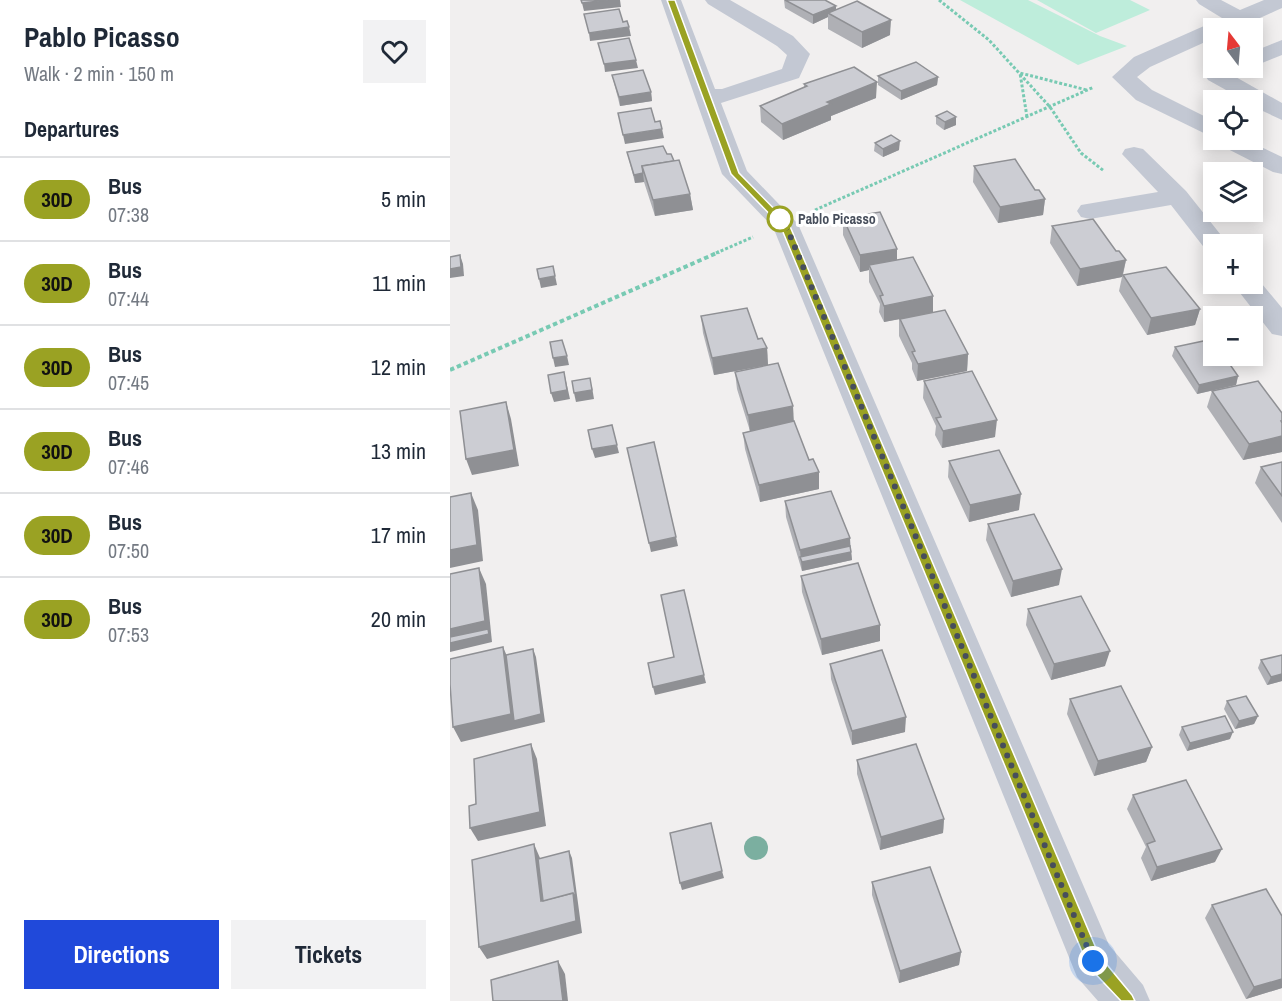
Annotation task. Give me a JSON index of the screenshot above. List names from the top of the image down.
{
  "places": ["Pablo Picasso"],
  "lines": ["bus line 30D"],
  "north": "top",
  "page": {
    "heading": [
      ["Pablo Picasso", "Walk · 2 min · 150 m"],
      "Departures"
    ],
    "map_buttons": ["+", "−"],
    "list": [
      {
        "mark": "30D",
        "name": "Bus",
        "note": "07:38",
        "value": "5 min"
      },
      {
        "mark": "30D",
        "name": "Bus",
        "note": "07:44",
        "value": "11 min"
      },
      {
        "mark": "30D",
        "name": "Bus",
        "note": "07:45",
        "value": "12 min"
      },
      {
        "mark": "30D",
        "name": "Bus",
        "note": "07:46",
        "value": "13 min"
      },
      {
        "mark": "30D",
        "name": "Bus",
        "note": "07:50",
        "value": "17 min"
      },
      {
        "mark": "30D",
        "name": "Bus",
        "note": "07:53",
        "value": "20 min"
      }
    ],
    "buttons": ["Directions", "Tickets"]
  }
}
